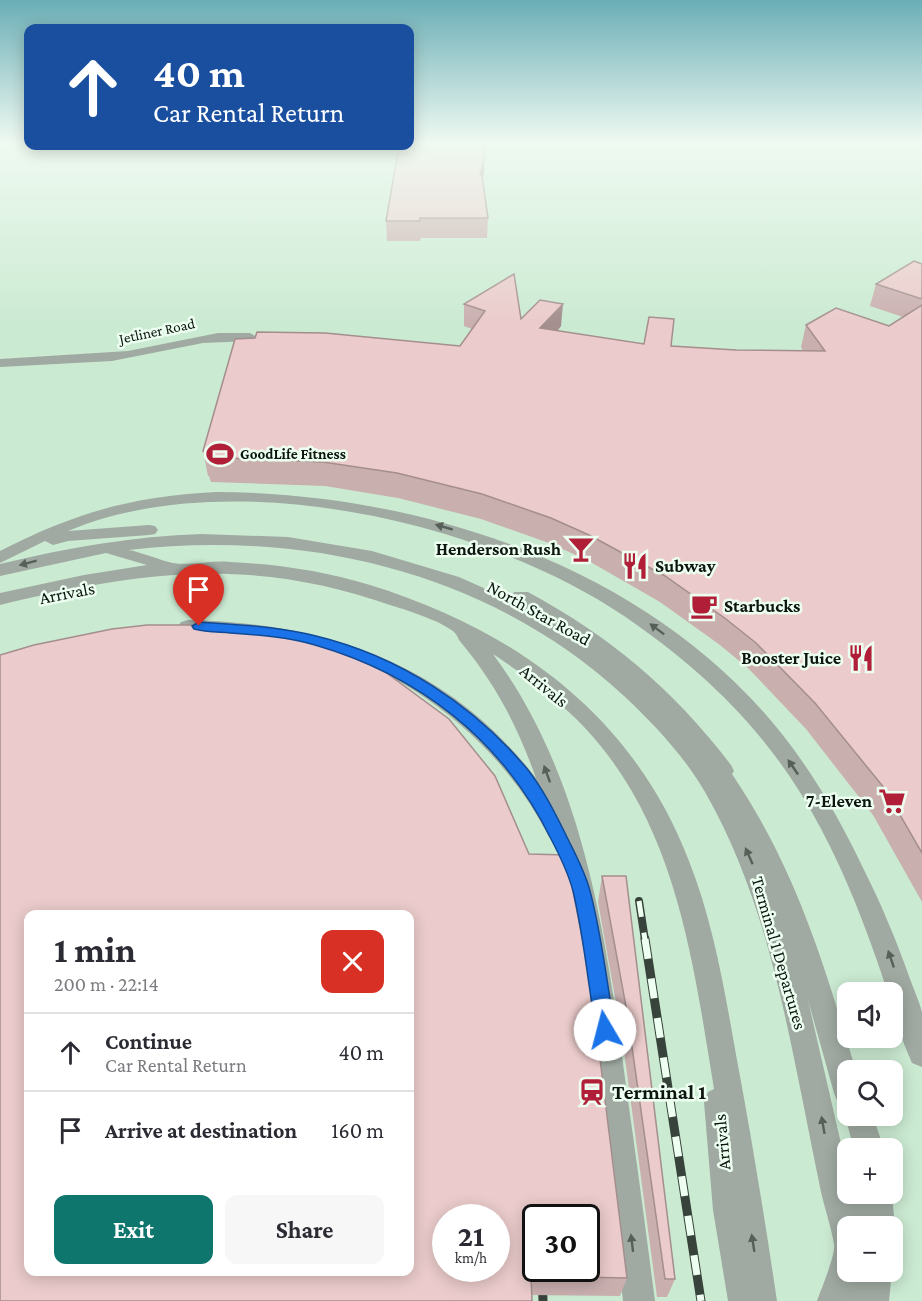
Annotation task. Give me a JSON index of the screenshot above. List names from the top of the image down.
{
  "streets": {
    "street": [
      "Jetliner Road",
      "Arrivals",
      "North Star Road",
      "Terminal 1 Departures"
    ]
  },
  "places": {
    "sports": ["GoodLife Fitness"],
    "bar": ["Henderson Rush"],
    "restaurant": ["Subway", "Booster Juice"],
    "cafe": ["Starbucks"],
    "supermarket": ["7-Eleven"],
    "station": ["Terminal 1"]
  },
  "page": {
    "turn": ["40 m", "Car Rental Return"],
    "heading": ["1 min", "200 m · 22:14"],
    "map_buttons": ["+", "−"],
    "list": [
      {
        "name": "Continue",
        "note": "Car Rental Return",
        "value": "40 m"
      },
      {
        "name": "Arrive at destination",
        "value": "160 m"
      }
    ],
    "buttons": ["Exit", "Share"],
    "speed": "21 km/h",
    "limit": "30"
  }
}
